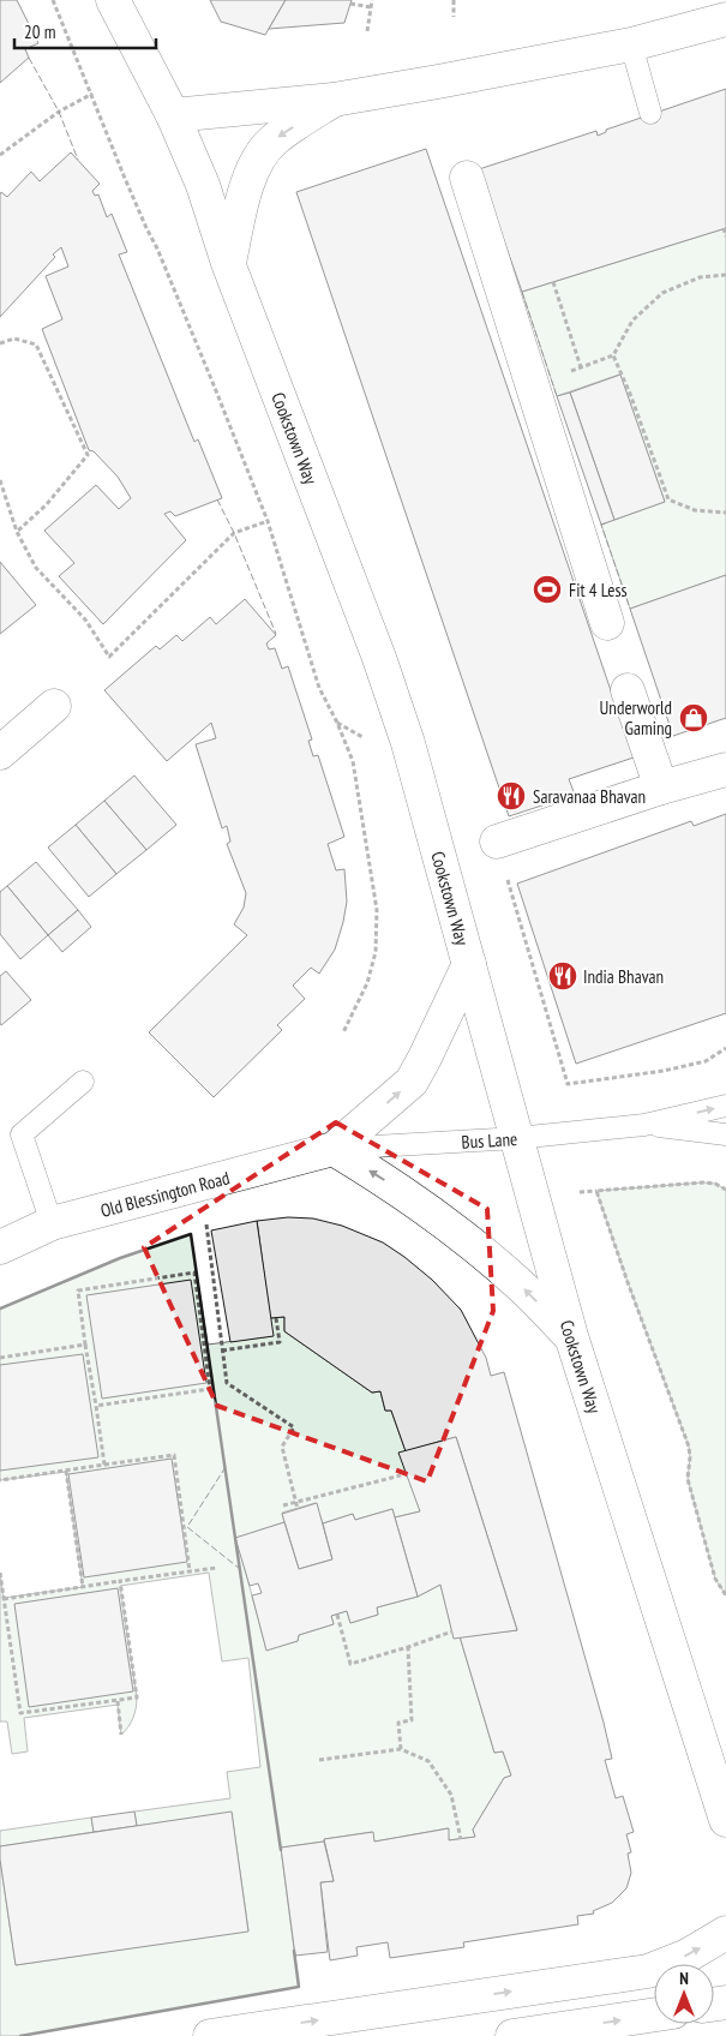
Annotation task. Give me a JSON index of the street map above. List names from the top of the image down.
{
  "streets": {
    "street": ["Cookstown Way", "Old Blessington Road"],
    "lane": ["Bus Lane"]
  },
  "crossings": [
    ["Cookstown Way", "Bus Lane"],
    ["Bus Lane", "Old Blessington Road"]
  ],
  "places": {
    "sports": ["Fit 4 Less"],
    "shop": ["Underworld Gaming"],
    "restaurant": ["Saravanaa Bhavan", "India Bhavan"]
  },
  "scale_bar": "20 m",
  "north": "top"
}
